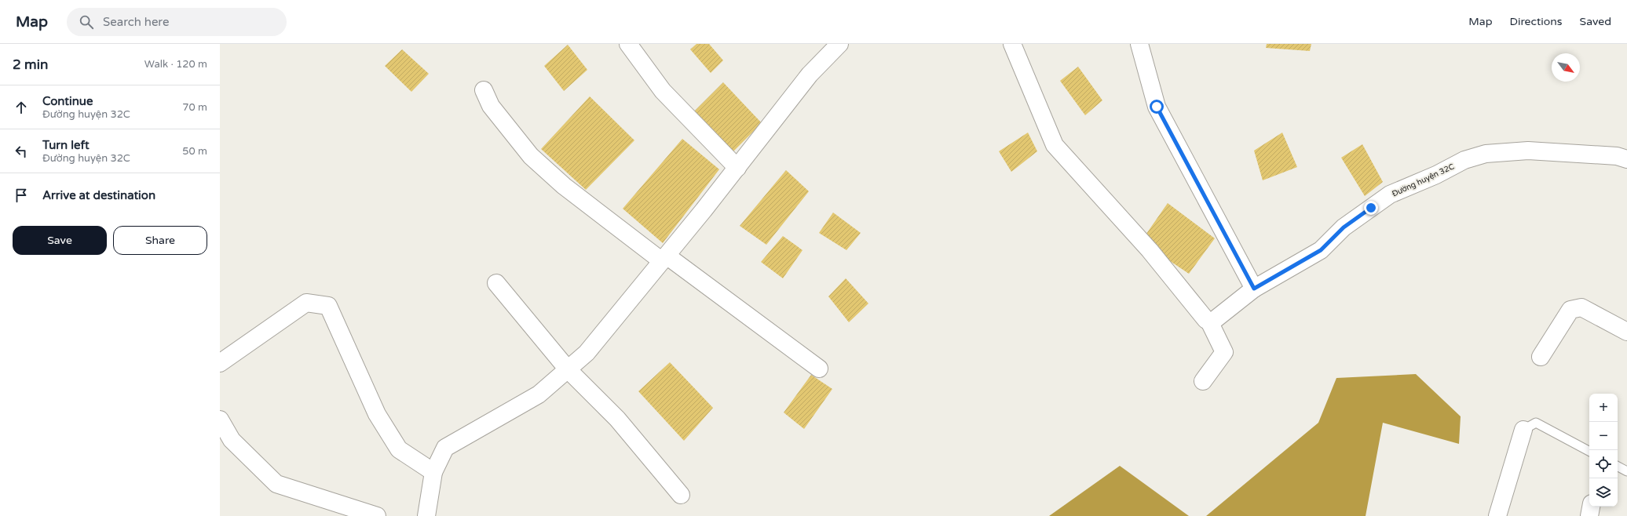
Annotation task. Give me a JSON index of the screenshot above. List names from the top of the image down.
{
  "streets": {
    "street": ["Đường huyện 32C"]
  },
  "north": "bottom right",
  "page": {
    "header": "Map",
    "search": "Search here",
    "nav": ["Map", "Directions", "Saved"],
    "heading": ["2 min", "Walk · 120 m"],
    "list": [
      ["Continue", "Đường huyện 32C", "70 m"],
      ["Turn left", "Đường huyện 32C", "50 m"],
      "Arrive at destination"
    ],
    "buttons": ["Save", "Share"],
    "map_buttons": ["+", "−"]
  }
}
